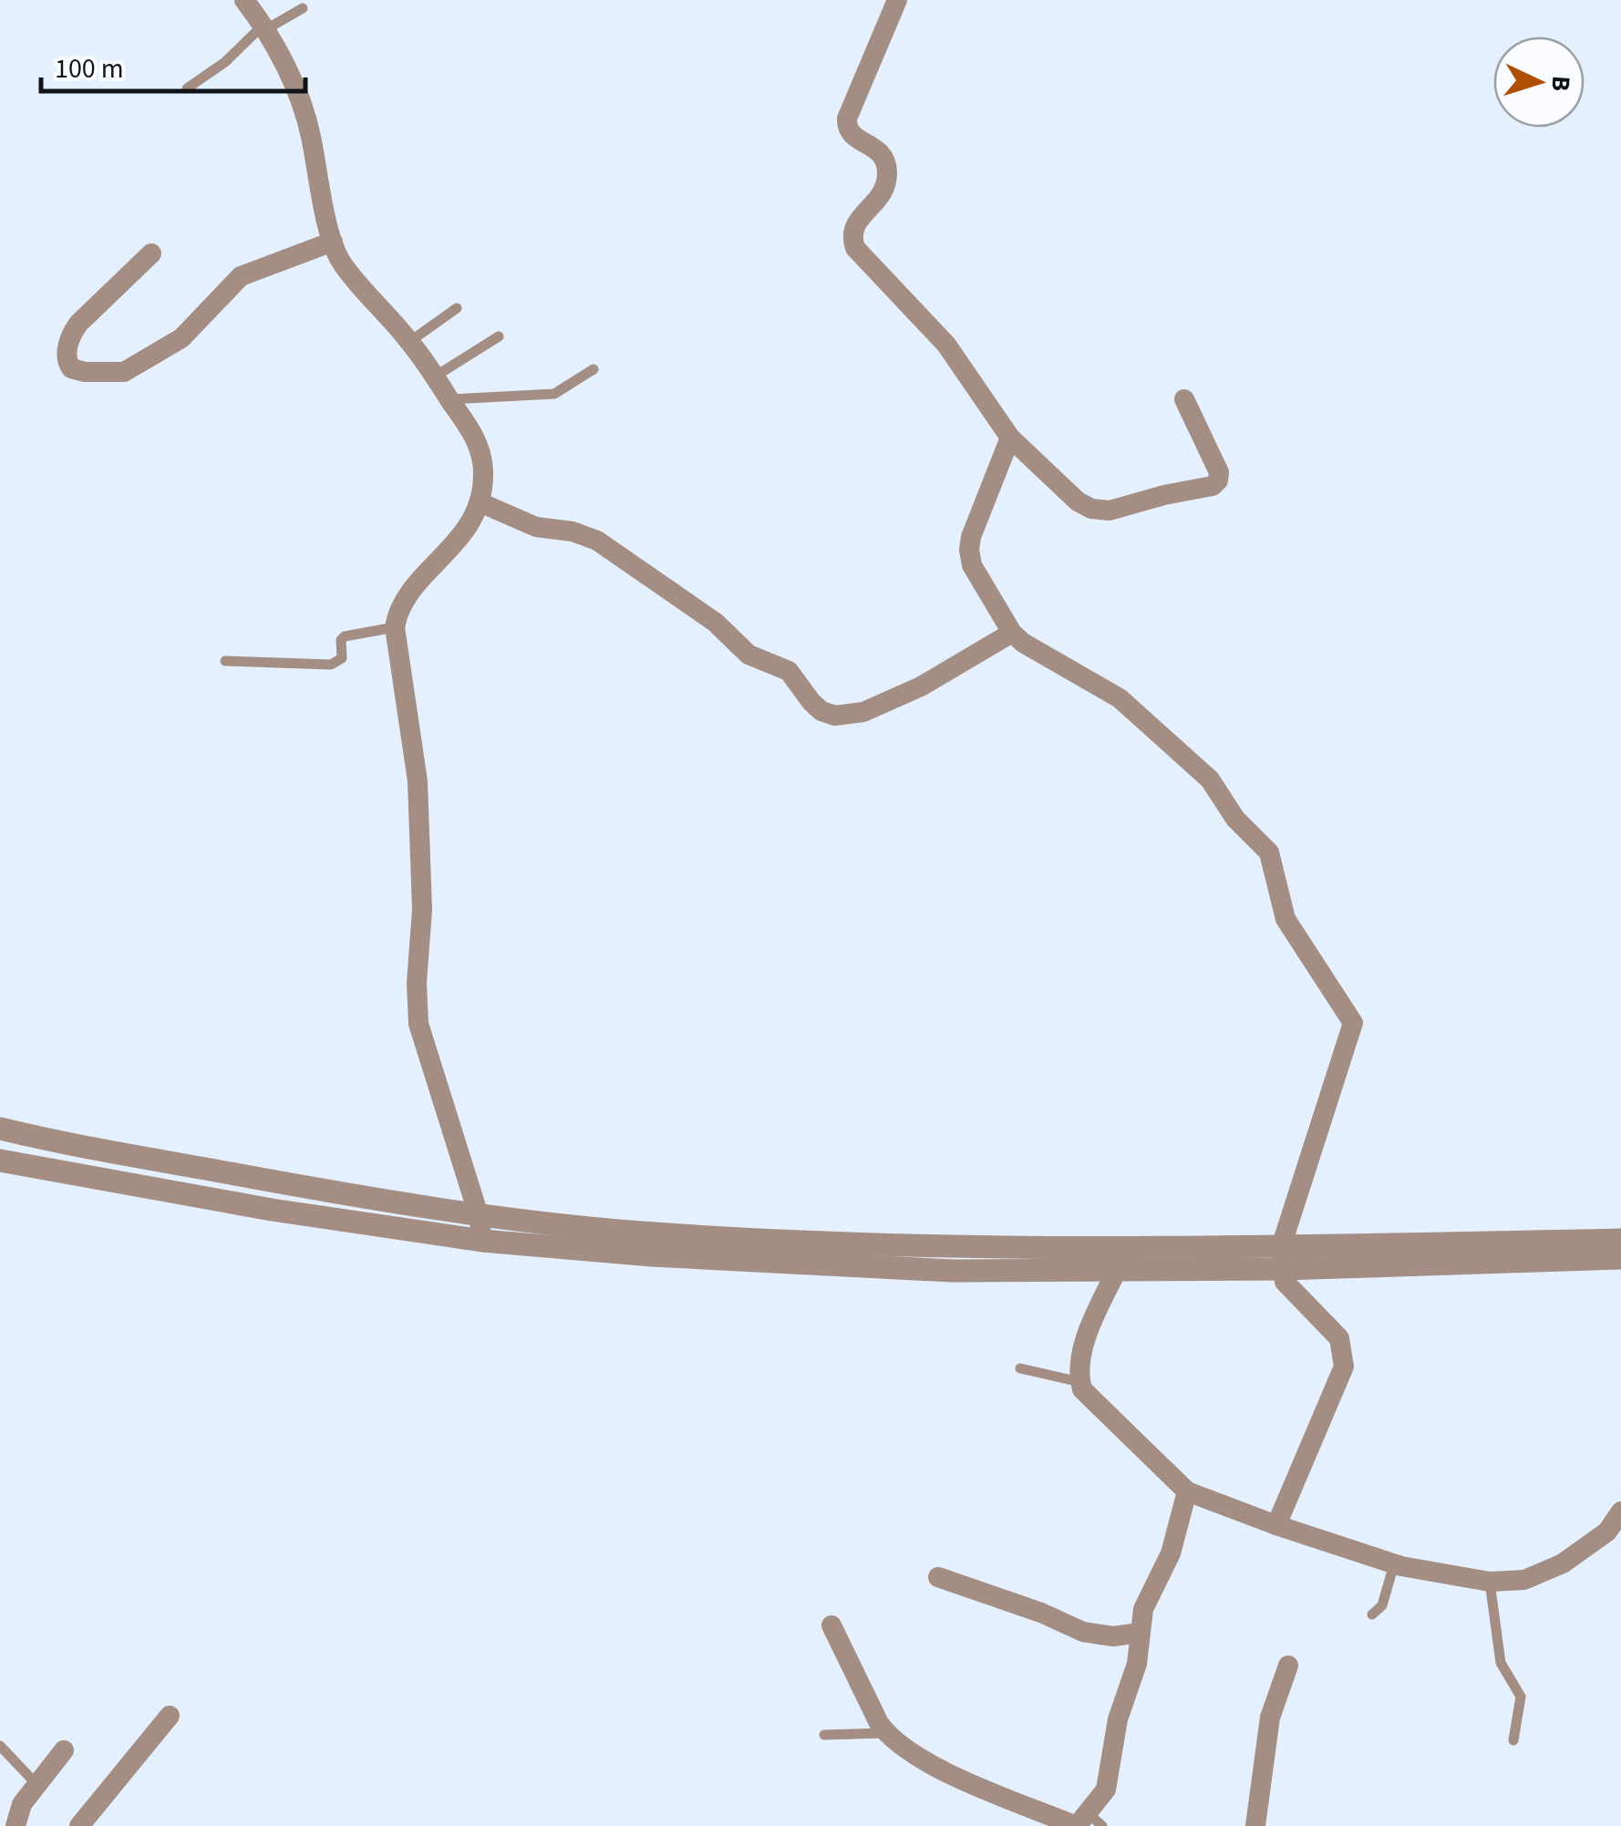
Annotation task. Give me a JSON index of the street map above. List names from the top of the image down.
{
  "scale_bar": "100 m",
  "north": "right"
}
